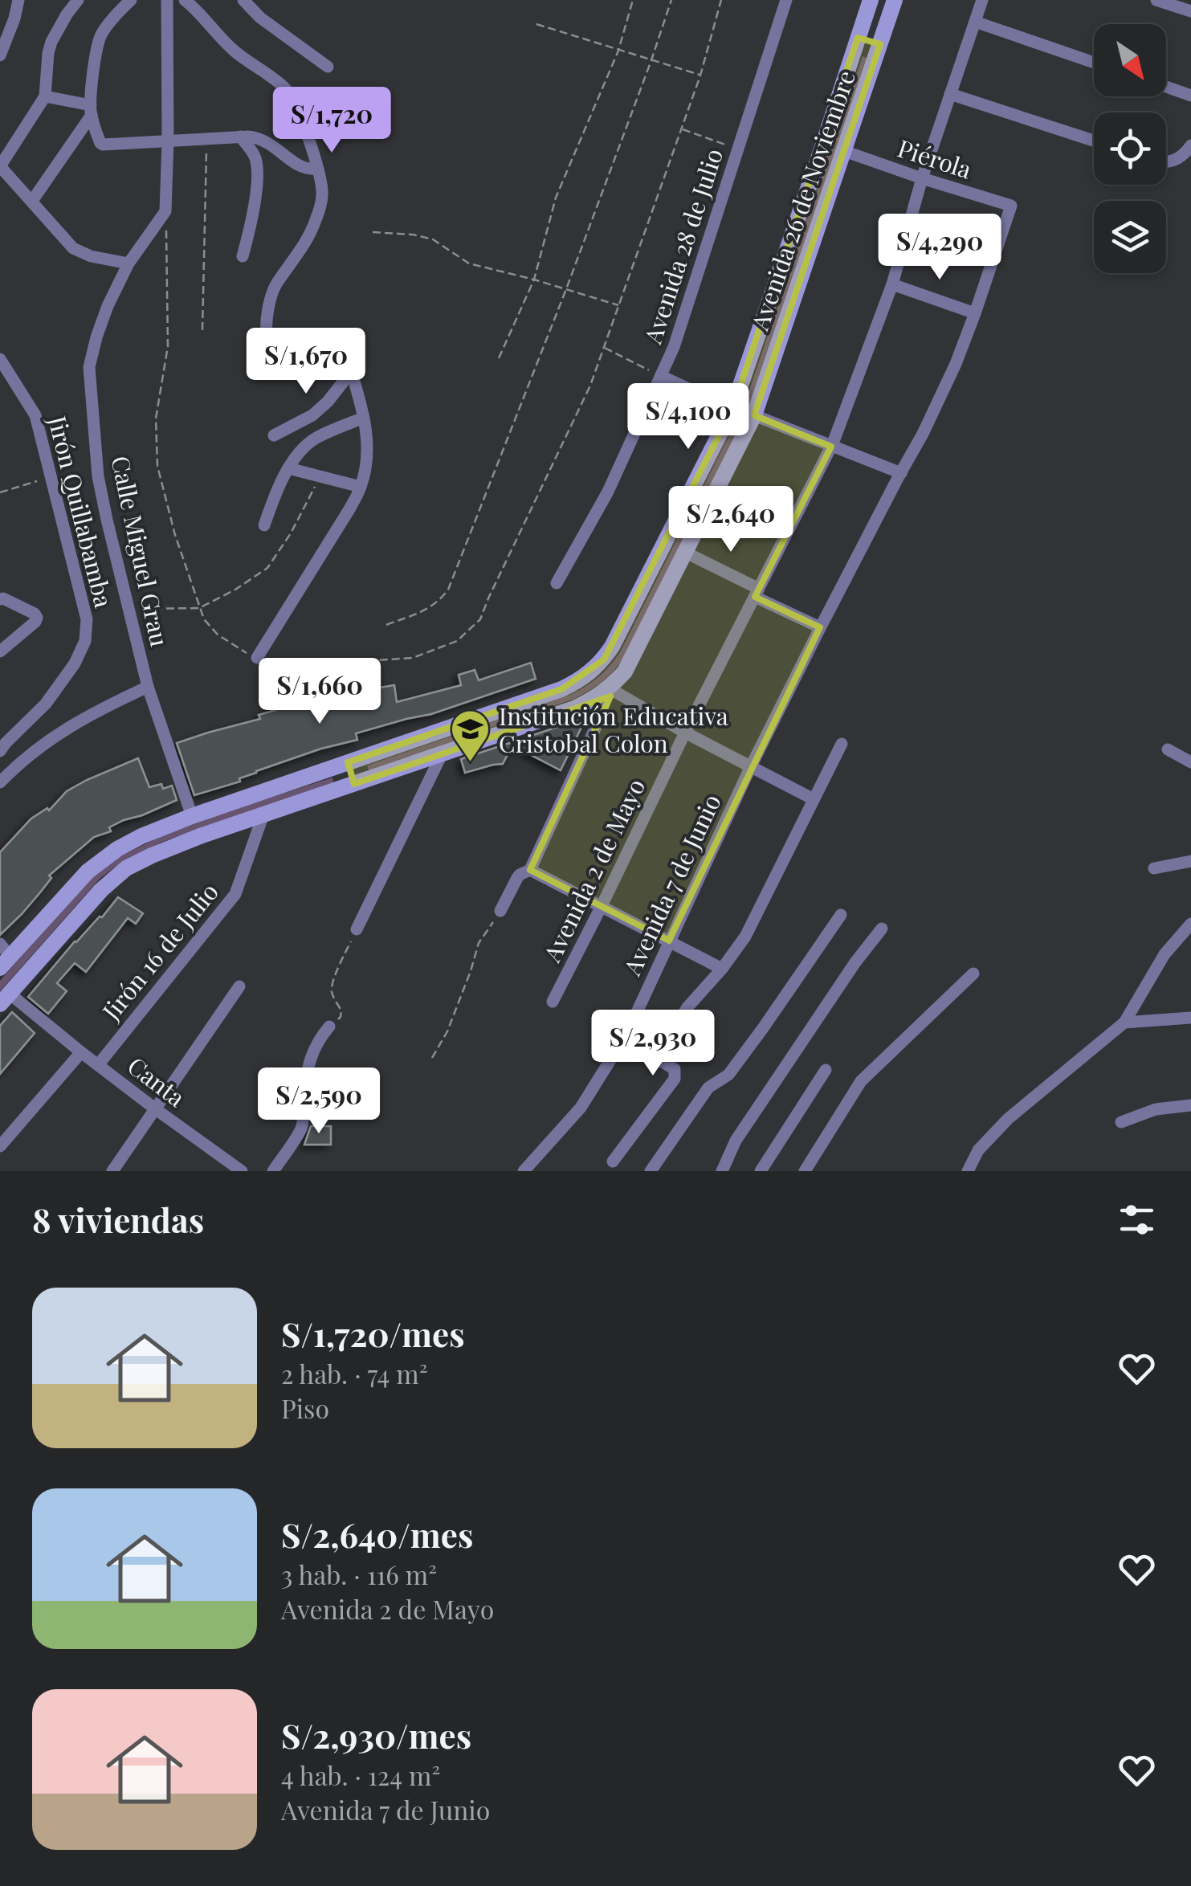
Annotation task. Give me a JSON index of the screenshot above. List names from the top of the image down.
{
  "streets": {
    "main road": ["Avenida 26 de Noviembre"],
    "street": [
      "Piérola",
      "Avenida 28 de Julio",
      "Jirón Quillabamba",
      "Calle Miguel Grau",
      "Avenida 2 de Mayo",
      "Avenida 7 de Junio",
      "Jirón 16 de Julio",
      "Canta"
    ]
  },
  "crossings": [
    ["Piérola", "Avenida 26 de Noviembre"],
    ["Piérola", "Avenida 2 de Mayo"],
    ["Piérola", "Avenida 7 de Junio"],
    ["Avenida 26 de Noviembre", "Calle Miguel Grau"],
    ["Avenida 26 de Noviembre", "Jirón 16 de Julio"],
    ["Avenida 26 de Noviembre", "Canta"],
    ["Jirón 16 de Julio", "Canta"]
  ],
  "places": {
    "school or university": ["Institución Educativa Cristobal Colon"]
  },
  "north": "bottom right",
  "page": {
    "price": [
      "S/1,720",
      "S/4,290",
      "S/1,670",
      "S/4,100",
      "S/2,640",
      "S/1,660",
      "S/2,930",
      "S/2,590"
    ],
    "heading": "8 viviendas",
    "list": [
      {
        "name": "S/1,720/mes",
        "note": "2 hab. · 74 m² · Piso"
      },
      {
        "name": "S/2,640/mes",
        "note": "3 hab. · 116 m² · Avenida 2 de Mayo"
      },
      {
        "name": "S/2,930/mes",
        "note": "4 hab. · 124 m² · Avenida 7 de Junio"
      }
    ]
  }
}
